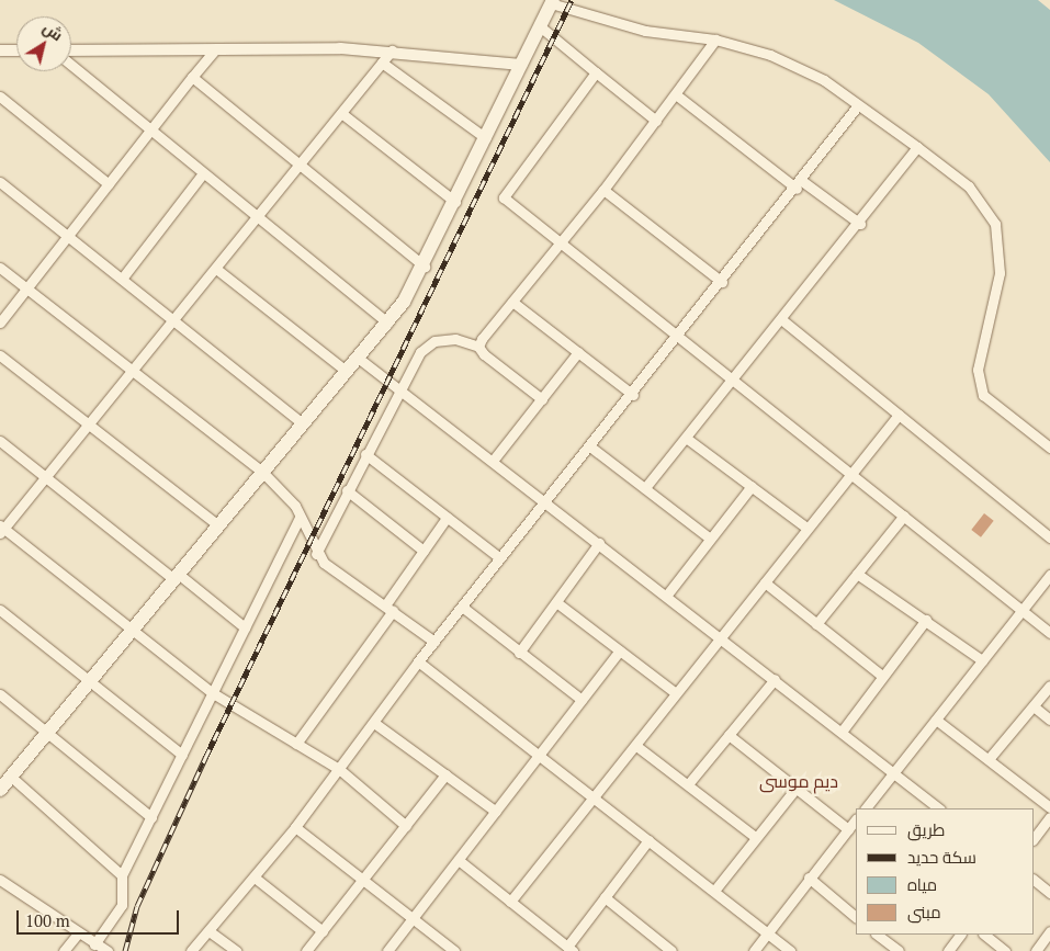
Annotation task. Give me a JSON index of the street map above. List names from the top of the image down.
{
  "districts": ["ديم موسى"],
  "legend": [
    "طريق",
    "سكة حديد",
    "مياه",
    "مبنى"
  ],
  "scale_bar": "100 m",
  "north": "top right"
}
